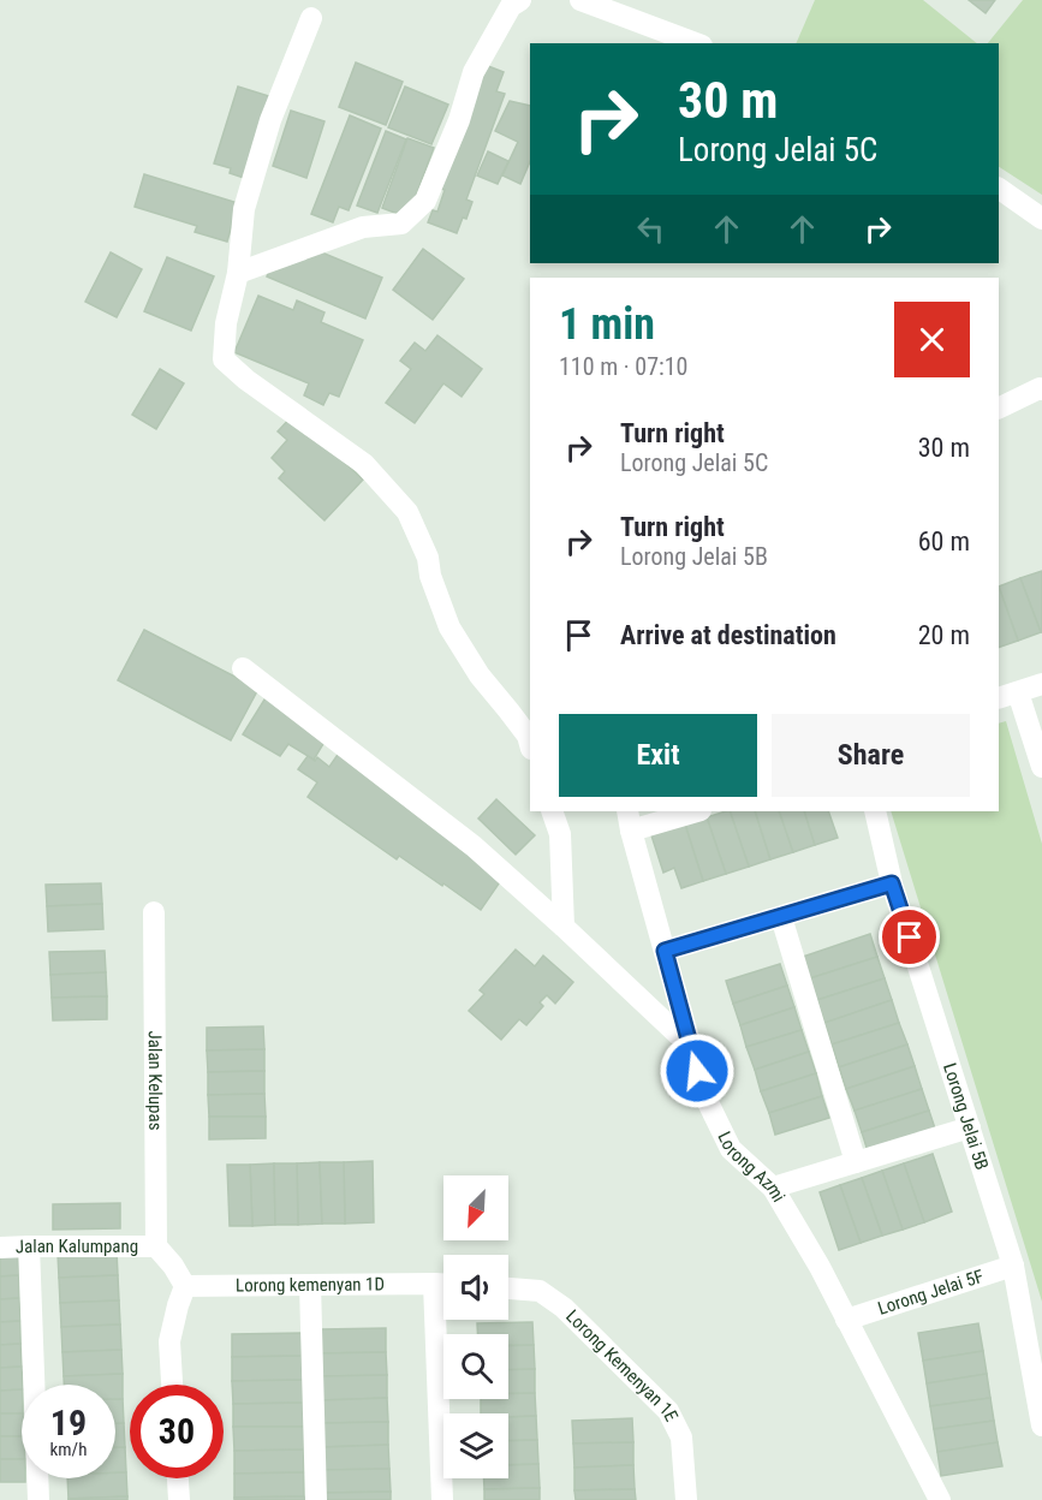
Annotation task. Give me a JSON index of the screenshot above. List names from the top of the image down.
{
  "streets": {
    "street": [
      "Jalan Kelupas",
      "Lorong Jelai 5B",
      "Lorong Azmi",
      "Jalan Kalumpang",
      "Lorong kemenyan 1D",
      "Lorong Jelai 5F",
      "Lorong Kemenyan 1E"
    ]
  },
  "crossings": [
    ["Jalan Kelupas", "Jalan Kalumpang"],
    ["Lorong Jelai 5B", "Lorong Jelai 5F"],
    ["Lorong Azmi", "Lorong Jelai 5F"]
  ],
  "north": "bottom left",
  "page": {
    "turn": ["30 m", "Lorong Jelai 5C"],
    "heading": ["1 min", "110 m · 07:10"],
    "list": [
      {
        "name": "Turn right",
        "note": "Lorong Jelai 5C",
        "value": "30 m"
      },
      {
        "name": "Turn right",
        "note": "Lorong Jelai 5B",
        "value": "60 m"
      },
      {
        "name": "Arrive at destination",
        "value": "20 m"
      }
    ],
    "buttons": ["Exit", "Share"],
    "speed": "19 km/h",
    "limit": "30"
  }
}
